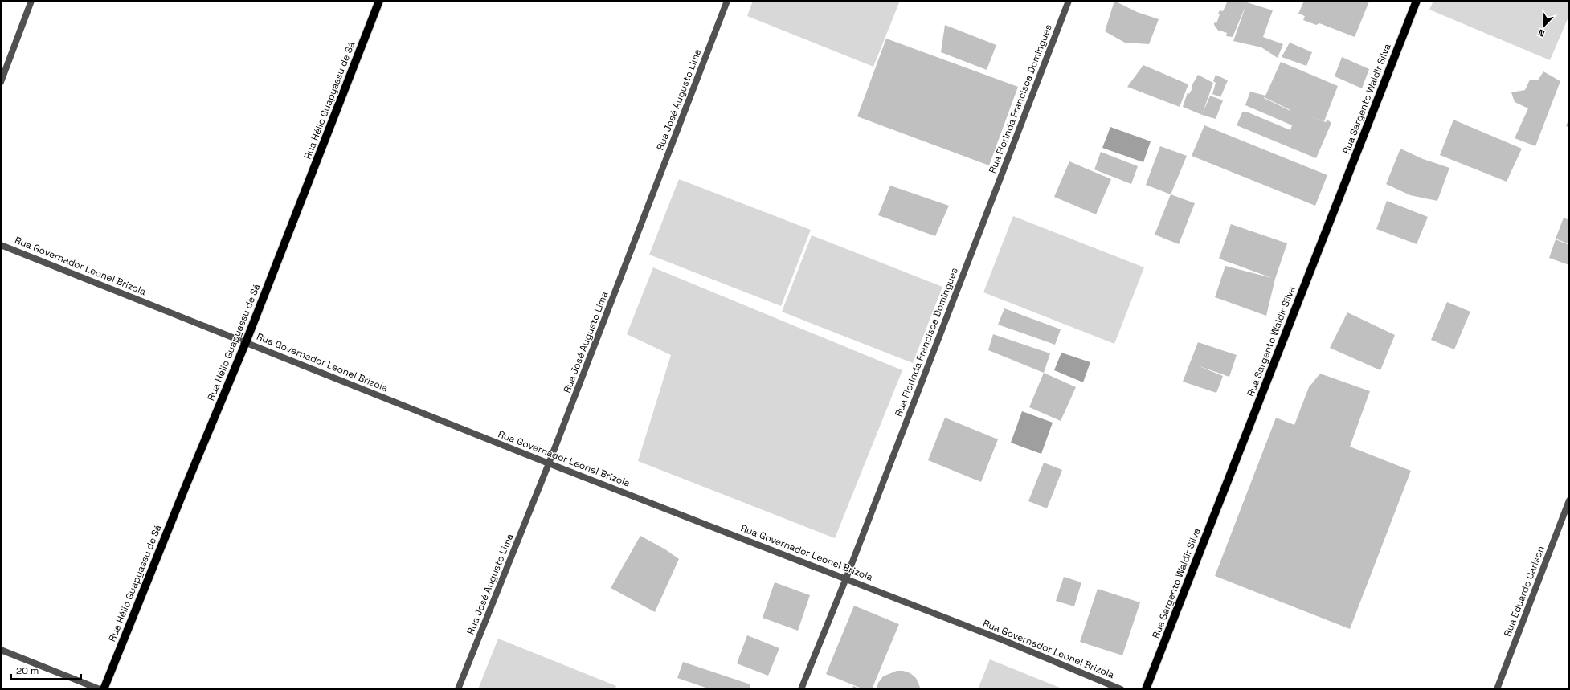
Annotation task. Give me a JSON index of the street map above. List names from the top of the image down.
{
  "streets": {
    "main road": ["Rua Sargento Waldir Silva", "Rua Hélio Guapyassu de Sá"],
    "street": [
      "Rua Florinda Francisca Domingues",
      "Rua José Augusto Lima",
      "Rua Governador Leonel Brizola",
      "Rua Eduardo Carlson"
    ]
  },
  "crossings": [
    ["Rua Florinda Francisca Domingues", "Rua Governador Leonel Brizola"],
    ["Rua José Augusto Lima", "Rua Governador Leonel Brizola"],
    ["Rua Hélio Guapyassu de Sá", "Rua Governador Leonel Brizola"]
  ],
  "scale_bar": "20 m",
  "north": "bottom"
}
